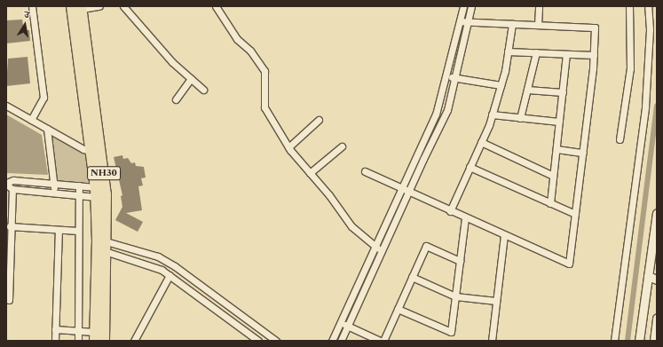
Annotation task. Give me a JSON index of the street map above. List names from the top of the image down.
{
  "streets": {
    "highway": ["NH30"]
  },
  "north": "top"
}
